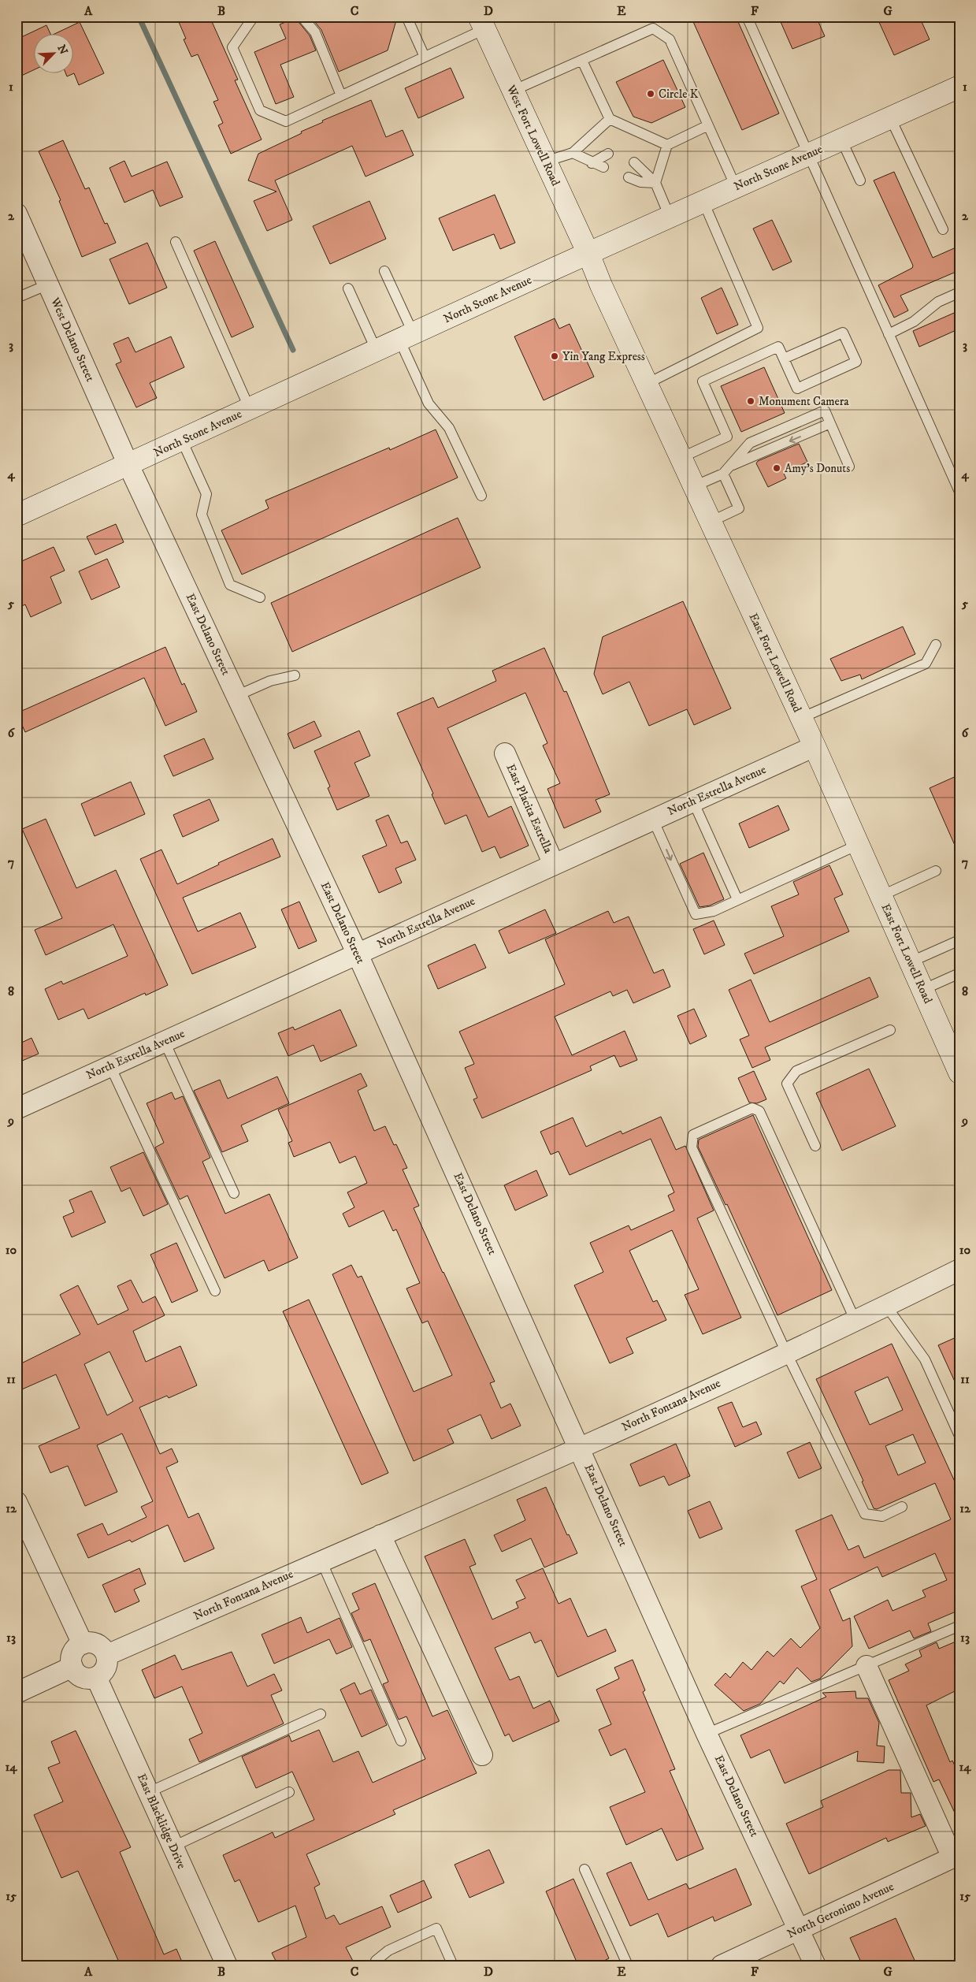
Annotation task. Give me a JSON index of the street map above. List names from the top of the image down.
{
  "streets": {
    "main road": ["West Fort Lowell Road", "North Stone Avenue", "East Fort Lowell Road"],
    "street": [
      "West Delano Street",
      "East Delano Street",
      "North Estrella Avenue",
      "East Placita Estrella",
      "North Fontana Avenue",
      "East Blacklidge Drive",
      "North Geronimo Avenue"
    ]
  },
  "crossings": [
    ["West Fort Lowell Road", "North Stone Avenue"],
    ["West Fort Lowell Road", "East Fort Lowell Road"],
    ["North Stone Avenue", "West Delano Street"],
    ["North Stone Avenue", "East Delano Street"],
    ["North Stone Avenue", "East Fort Lowell Road"],
    ["West Delano Street", "East Delano Street"],
    ["East Delano Street", "North Estrella Avenue"],
    ["East Delano Street", "North Fontana Avenue"],
    ["East Delano Street", "North Geronimo Avenue"],
    ["East Fort Lowell Road", "North Estrella Avenue"],
    ["North Estrella Avenue", "East Placita Estrella"],
    ["North Fontana Avenue", "East Blacklidge Drive"]
  ],
  "places": [
    "Circle K",
    "Yin Yang Express",
    "Monument Camera",
    "Amy's Donuts"
  ],
  "north": "top right",
  "grid": {
    "columns": [
      "A",
      "B",
      "C",
      "D",
      "E",
      "F",
      "G"
    ],
    "rows": [
      "1",
      "2",
      "3",
      "4",
      "5",
      "6",
      "7",
      "8",
      "9",
      "10",
      "11",
      "12",
      "13",
      "14",
      "15"
    ]
  }
}
